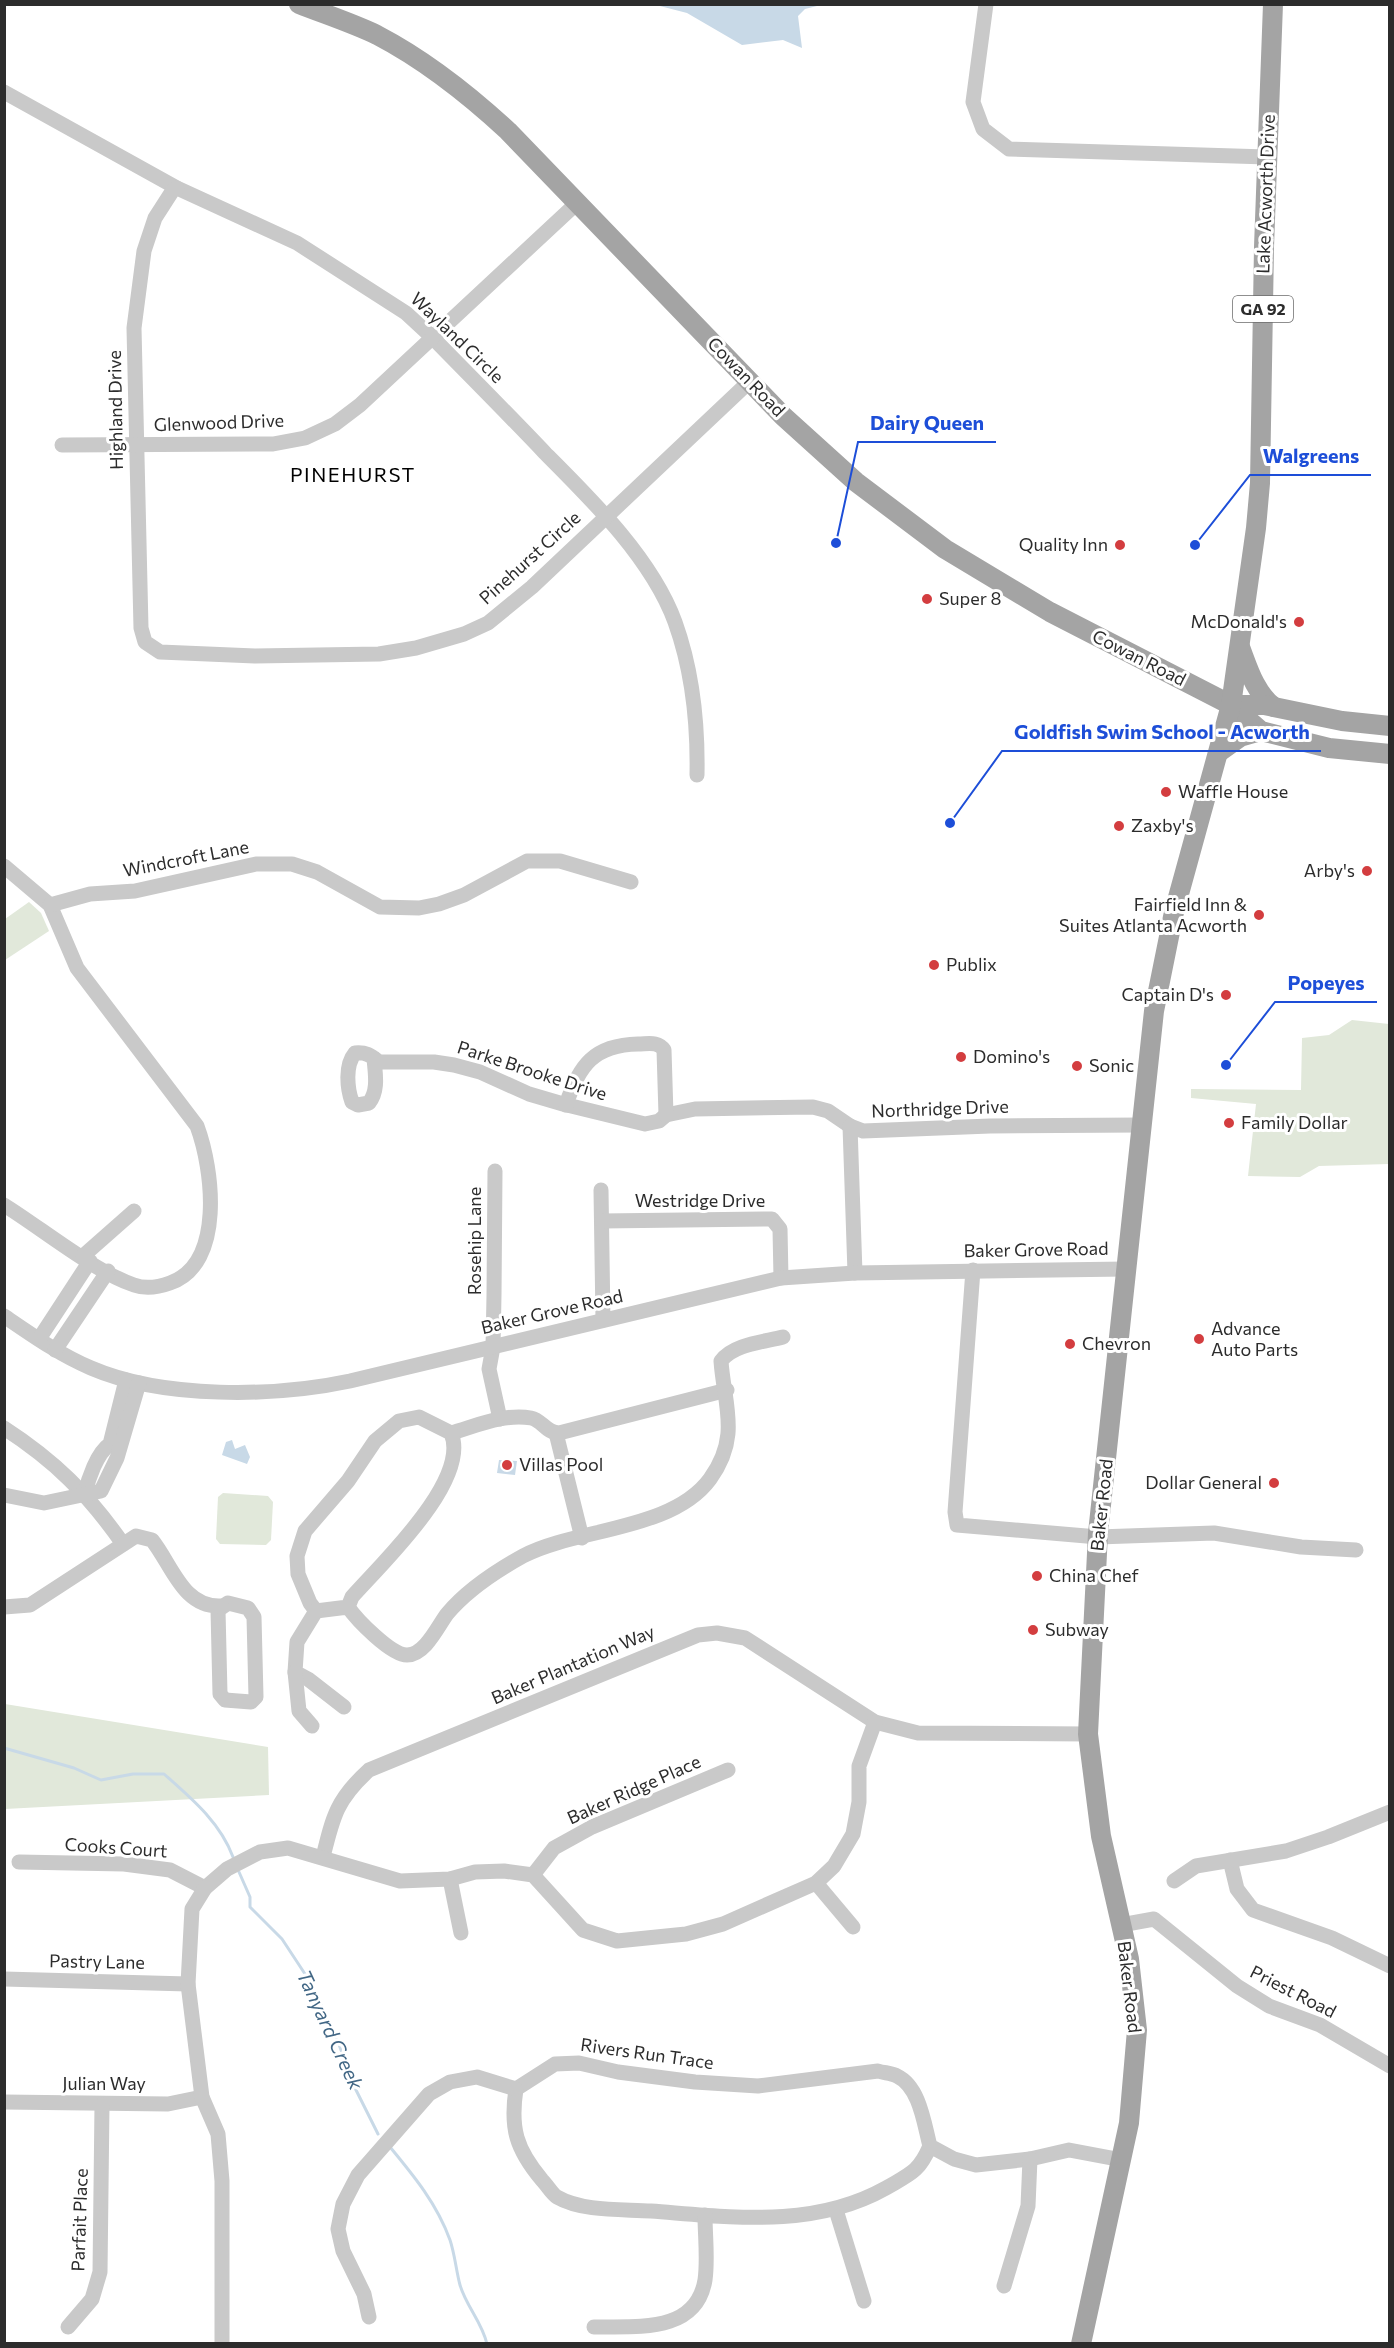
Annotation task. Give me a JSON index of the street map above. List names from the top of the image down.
{
  "streets": {
    "main road": [
      "Lake Acworth Drive",
      "GA 92",
      "Cowan Road",
      "Baker Road"
    ],
    "street": [
      "Wayland Circle",
      "Highland Drive",
      "Glenwood Drive",
      "Pinehurst Circle",
      "Windcroft Lane",
      "Parke Brooke Drive",
      "Northridge Drive",
      "Westridge Drive",
      "Rosehip Lane",
      "Baker Grove Road",
      "Baker Plantation Way",
      "Baker Ridge Place",
      "Cooks Court",
      "Pastry Lane",
      "Priest Road",
      "Rivers Run Trace",
      "Julian Way",
      "Parfait Place"
    ]
  },
  "crossings": [
    ["Lake Acworth Drive", "Cowan Road"],
    ["Lake Acworth Drive", "Baker Road"],
    ["Wayland Circle", "Highland Drive"],
    ["Wayland Circle", "Glenwood Drive"],
    ["Wayland Circle", "Pinehurst Circle"],
    ["Cowan Road", "Glenwood Drive"],
    ["Cowan Road", "Pinehurst Circle"],
    ["Cowan Road", "Baker Road"],
    ["Highland Drive", "Glenwood Drive"],
    ["Highland Drive", "Pinehurst Circle"],
    ["Parke Brooke Drive", "Northridge Drive"],
    ["Northridge Drive", "Baker Grove Road"],
    ["Northridge Drive", "Baker Road"],
    ["Westridge Drive", "Baker Grove Road"],
    ["Rosehip Lane", "Baker Grove Road"],
    ["Baker Grove Road", "Baker Road"],
    ["Baker Road", "Baker Plantation Way"],
    ["Baker Road", "Priest Road"],
    ["Julian Way", "Parfait Place"]
  ],
  "districts": ["PINEHURST"],
  "water": ["Tanyard Creek"],
  "places": [
    "Dairy Queen",
    "Quality Inn",
    "Walgreens",
    "Super 8",
    "McDonald's",
    "Waffle House",
    "Goldfish Swim School - Acworth",
    "Zaxby's",
    "Arby's",
    "Fairfield Inn & Suites Atlanta Acworth",
    "Publix",
    "Captain D's",
    "Domino's",
    "Popeyes",
    "Sonic",
    "Family Dollar",
    "Advance Auto Parts",
    "Chevron",
    "Villas Pool",
    "Dollar General",
    "China Chef",
    "Subway"
  ]
}
